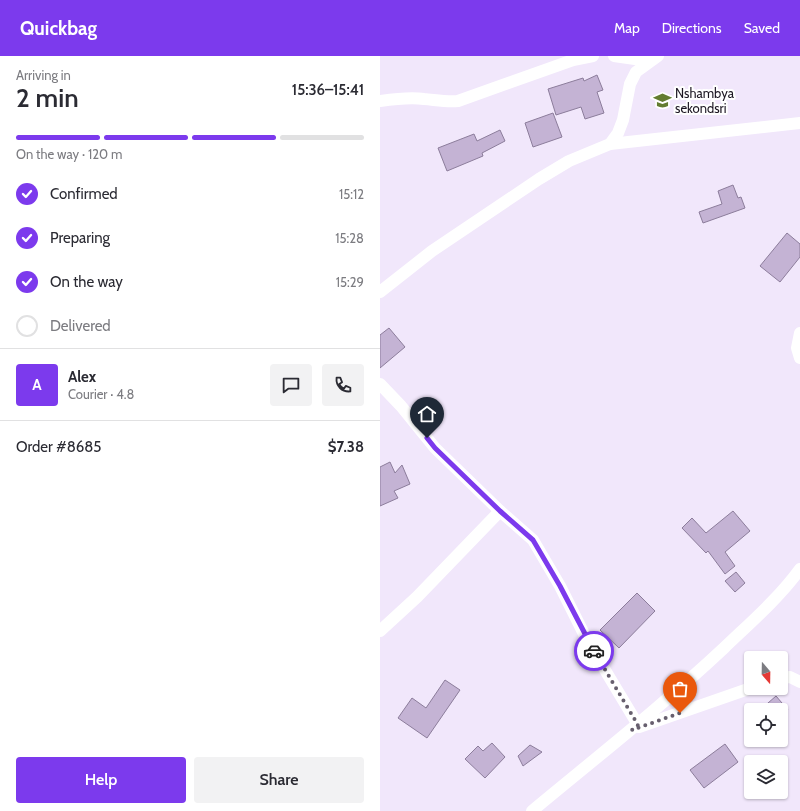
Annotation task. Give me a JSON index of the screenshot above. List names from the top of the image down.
{
  "places": {
    "school or university": ["Nshambya sekondsri"]
  },
  "north": "bottom",
  "page": {
    "header": "Quickbag",
    "nav": ["Map", "Directions", "Saved"],
    "heading": ["2 min", "Arriving in", "15:36–15:41"],
    "panel": [
      "Alex",
      "Courier · 4.8",
      "Order #8685",
      "$7.38"
    ],
    "bar": "On the way · 120 m",
    "list": [
      ["Confirmed", "15:12"],
      ["Preparing", "15:28"],
      ["On the way", "15:29"],
      "Delivered"
    ],
    "round": "A",
    "buttons": ["Help", "Share"]
  }
}
